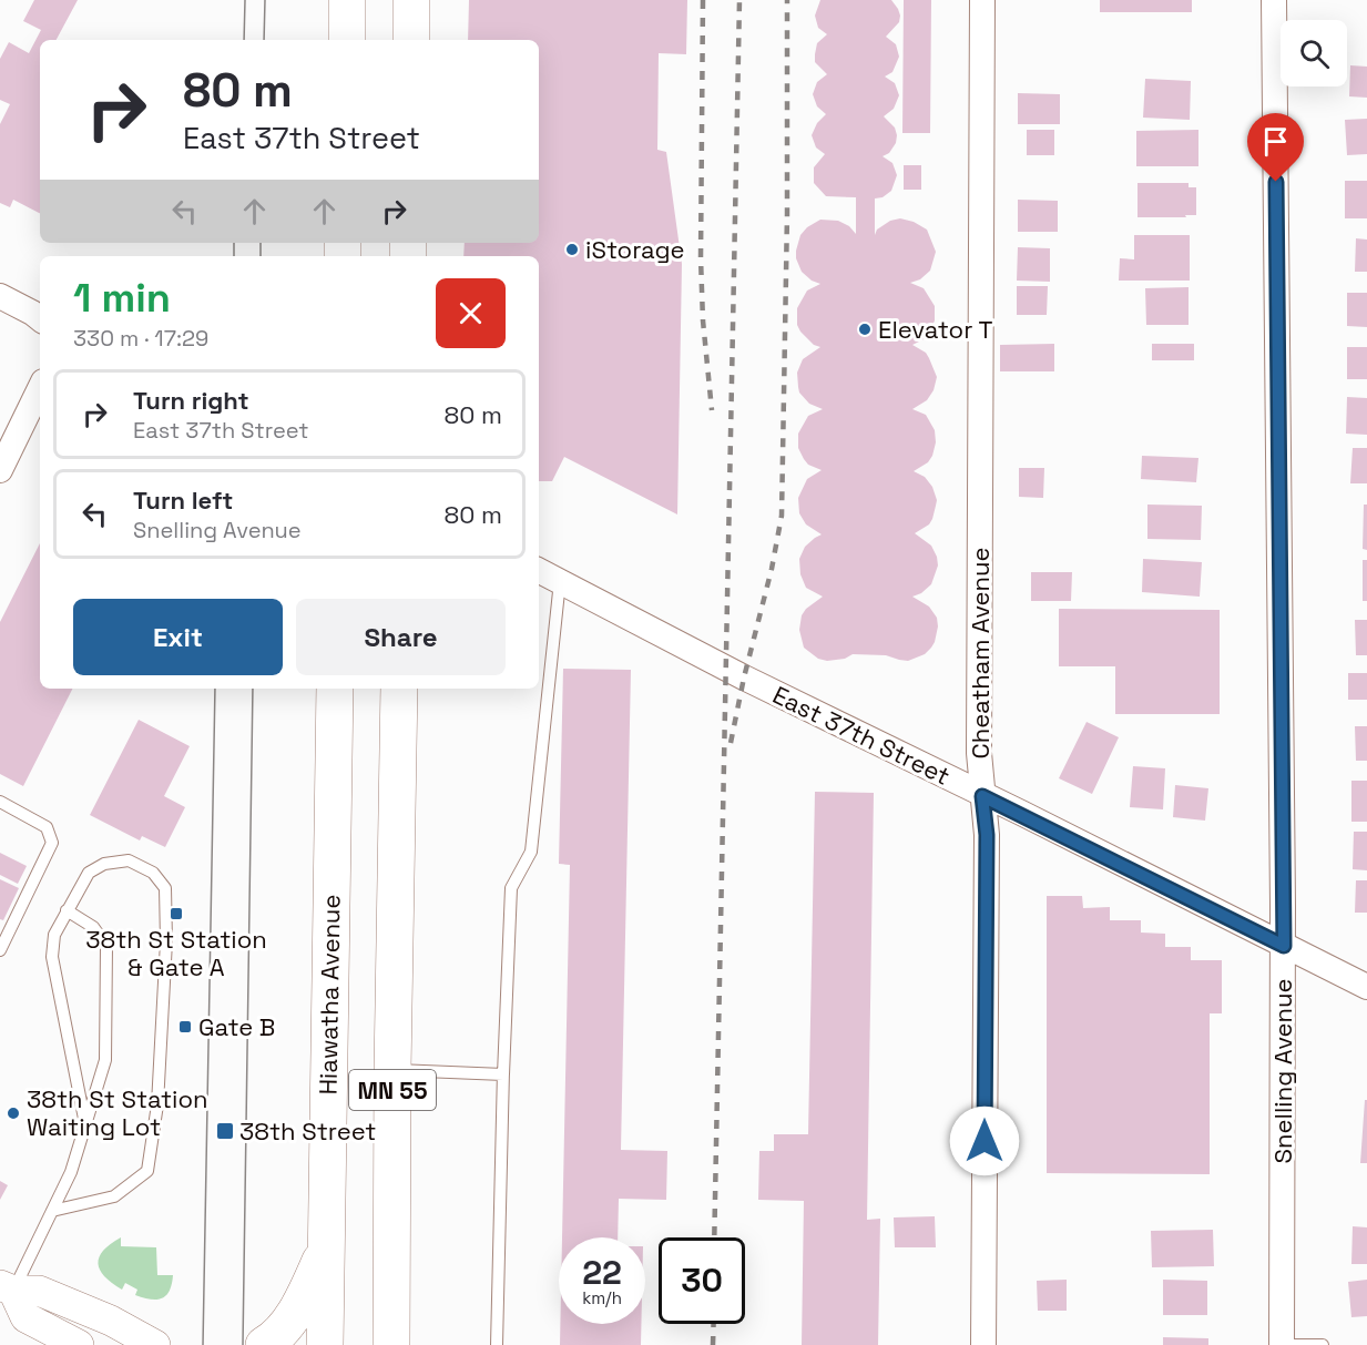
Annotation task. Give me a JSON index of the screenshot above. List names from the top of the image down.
{
  "streets": {
    "highway": ["Hiawatha Avenue", "MN 55"],
    "street": ["Cheatham Avenue", "East 37th Street", "Snelling Avenue"]
  },
  "crossings": [
    ["Cheatham Avenue", "East 37th Street"],
    ["East 37th Street", "Snelling Avenue"]
  ],
  "places": {
    "other": ["iStorage", "Elevator T", "38th St Station Waiting Lot"],
    "transit": ["38th St Station & Gate A", "Gate B", "38th Street"]
  },
  "page": {
    "turn": ["80 m", "East 37th Street"],
    "heading": ["1 min", "330 m · 17:29"],
    "list": [
      {
        "name": "Turn right",
        "note": "East 37th Street",
        "value": "80 m"
      },
      {
        "name": "Turn left",
        "note": "Snelling Avenue",
        "value": "80 m"
      }
    ],
    "buttons": ["Exit", "Share"],
    "speed": "22 km/h",
    "limit": "30"
  }
}
